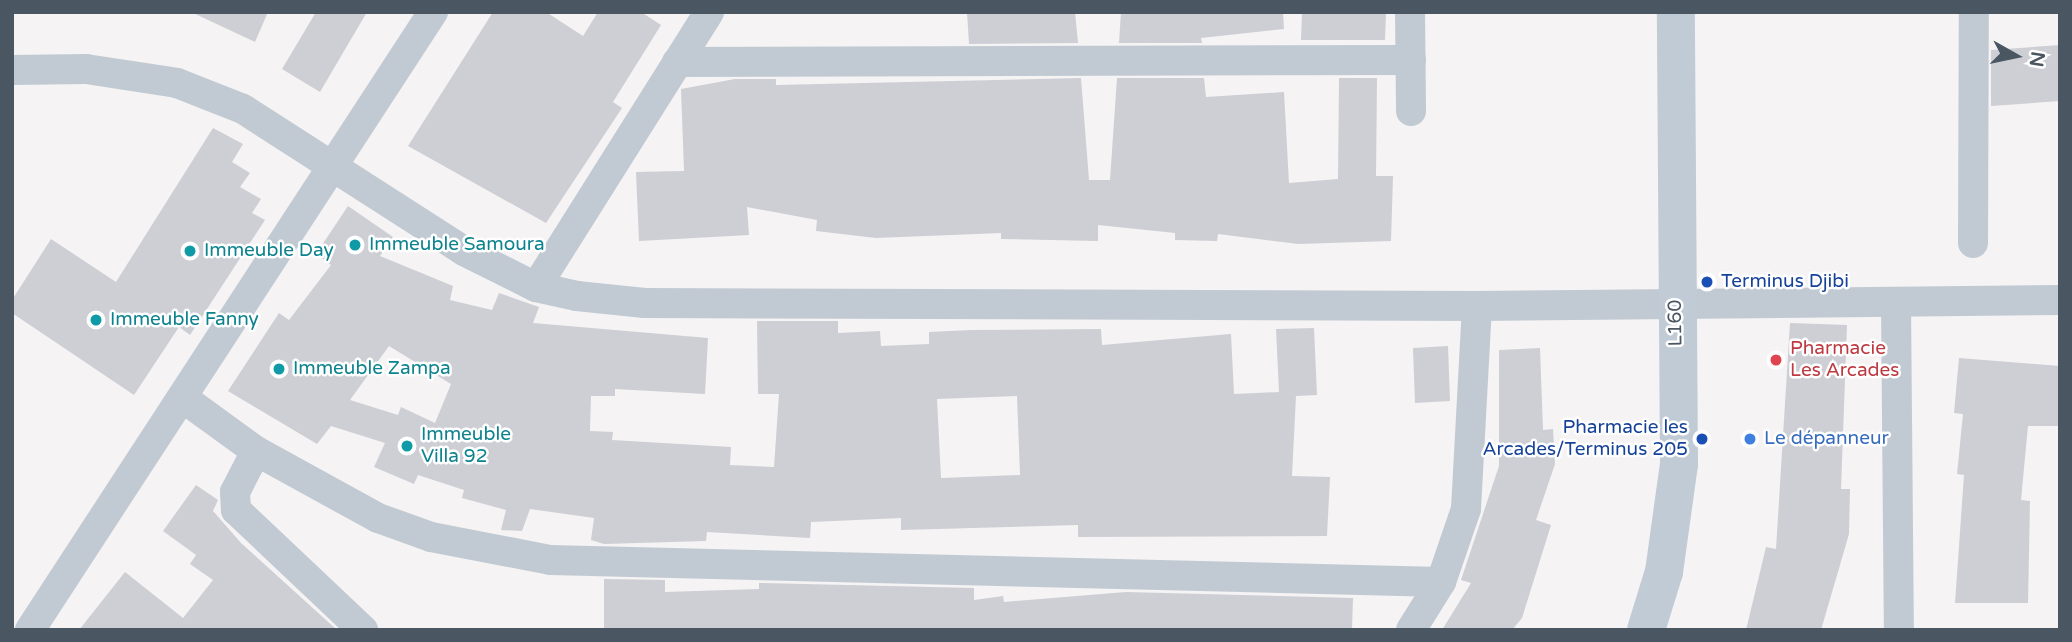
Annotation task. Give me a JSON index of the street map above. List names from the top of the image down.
{
  "streets": {
    "street": ["L160"]
  },
  "places": [
    "Immeuble Samoura",
    "Immeuble Day",
    "Terminus Djibi",
    "Immeuble Fanny",
    "Pharmacie Les Arcades",
    "Immeuble Zampa",
    "Pharmacie les Arcades/Terminus 205",
    "Le dépanneur",
    "Immeuble Villa 92"
  ],
  "north": "right"
}
